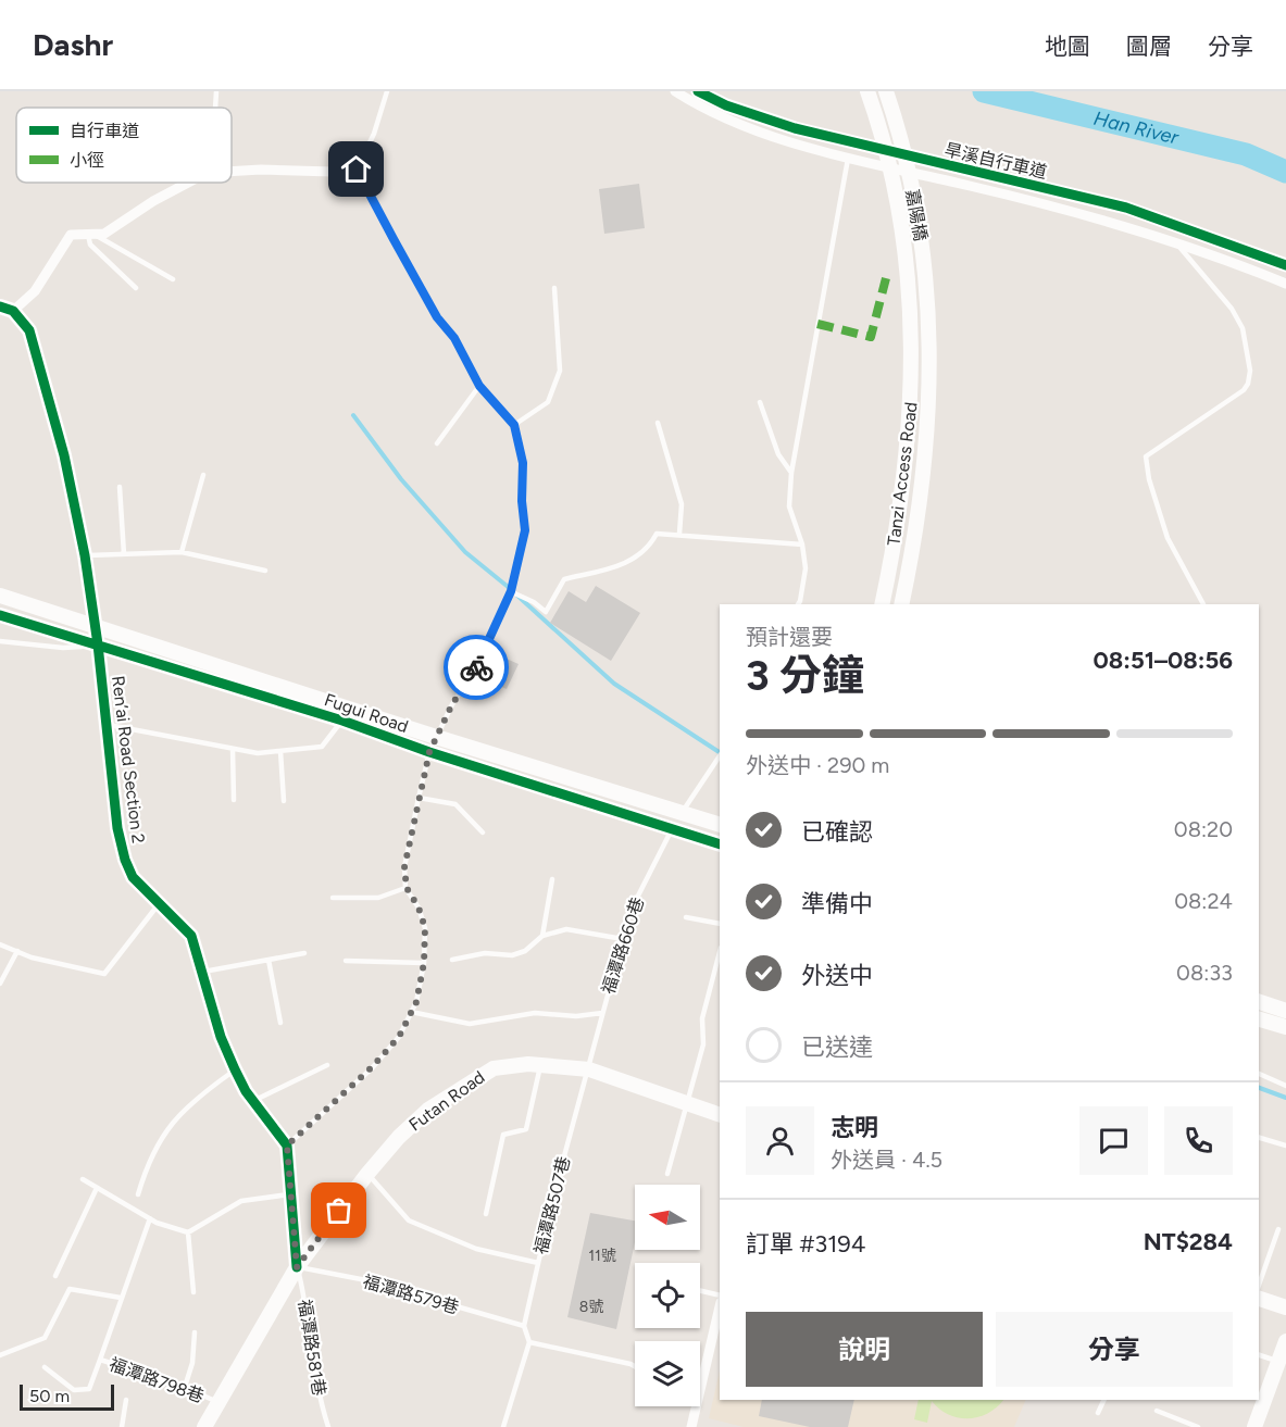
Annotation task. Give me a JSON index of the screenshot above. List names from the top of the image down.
{
  "streets": {
    "street": [
      "嘉陽橋",
      "Tanzi Access Road",
      "Fugui Road",
      "Ren’ai Road Section 2",
      "Futan Road"
    ],
    "lane": [
      "福潭路660巷",
      "福潭路507巷",
      "福潭路579巷",
      "福潭路581巷",
      "福潭路798巷"
    ],
    "cycle path": ["旱溪自行車道"]
  },
  "crossings": [
    ["嘉陽橋", "Tanzi Access Road"],
    ["Fugui Road", "Ren’ai Road Section 2"],
    ["Fugui Road", "福潭路660巷"],
    ["福潭路660巷", "Futan Road"],
    ["福潭路660巷", "福潭路507巷"],
    ["Futan Road", "福潭路507巷"],
    ["Futan Road", "福潭路579巷"],
    ["Futan Road", "福潭路581巷"],
    ["Futan Road", "福潭路798巷"],
    ["福潭路507巷", "福潭路579巷"],
    ["福潭路579巷", "福潭路581巷"]
  ],
  "water": ["Han River"],
  "house_numbers": ["11號", "8號"],
  "legend": ["自行車道", "小徑"],
  "scale_bar": "50 m",
  "north": "left",
  "page": {
    "header": "Dashr",
    "nav": ["地圖", "圖層", "分享"],
    "heading": ["3 分鐘", "預計還要", "08:51–08:56"],
    "panel": [
      "志明",
      "外送員 · 4.5",
      "訂單 #3194",
      "NT$284"
    ],
    "bar": "外送中 · 290 m",
    "list": [
      ["已確認", "08:20"],
      ["準備中", "08:24"],
      ["外送中", "08:33"],
      "已送達"
    ],
    "buttons": ["說明", "分享"],
    "scale": "50 m"
  }
}
